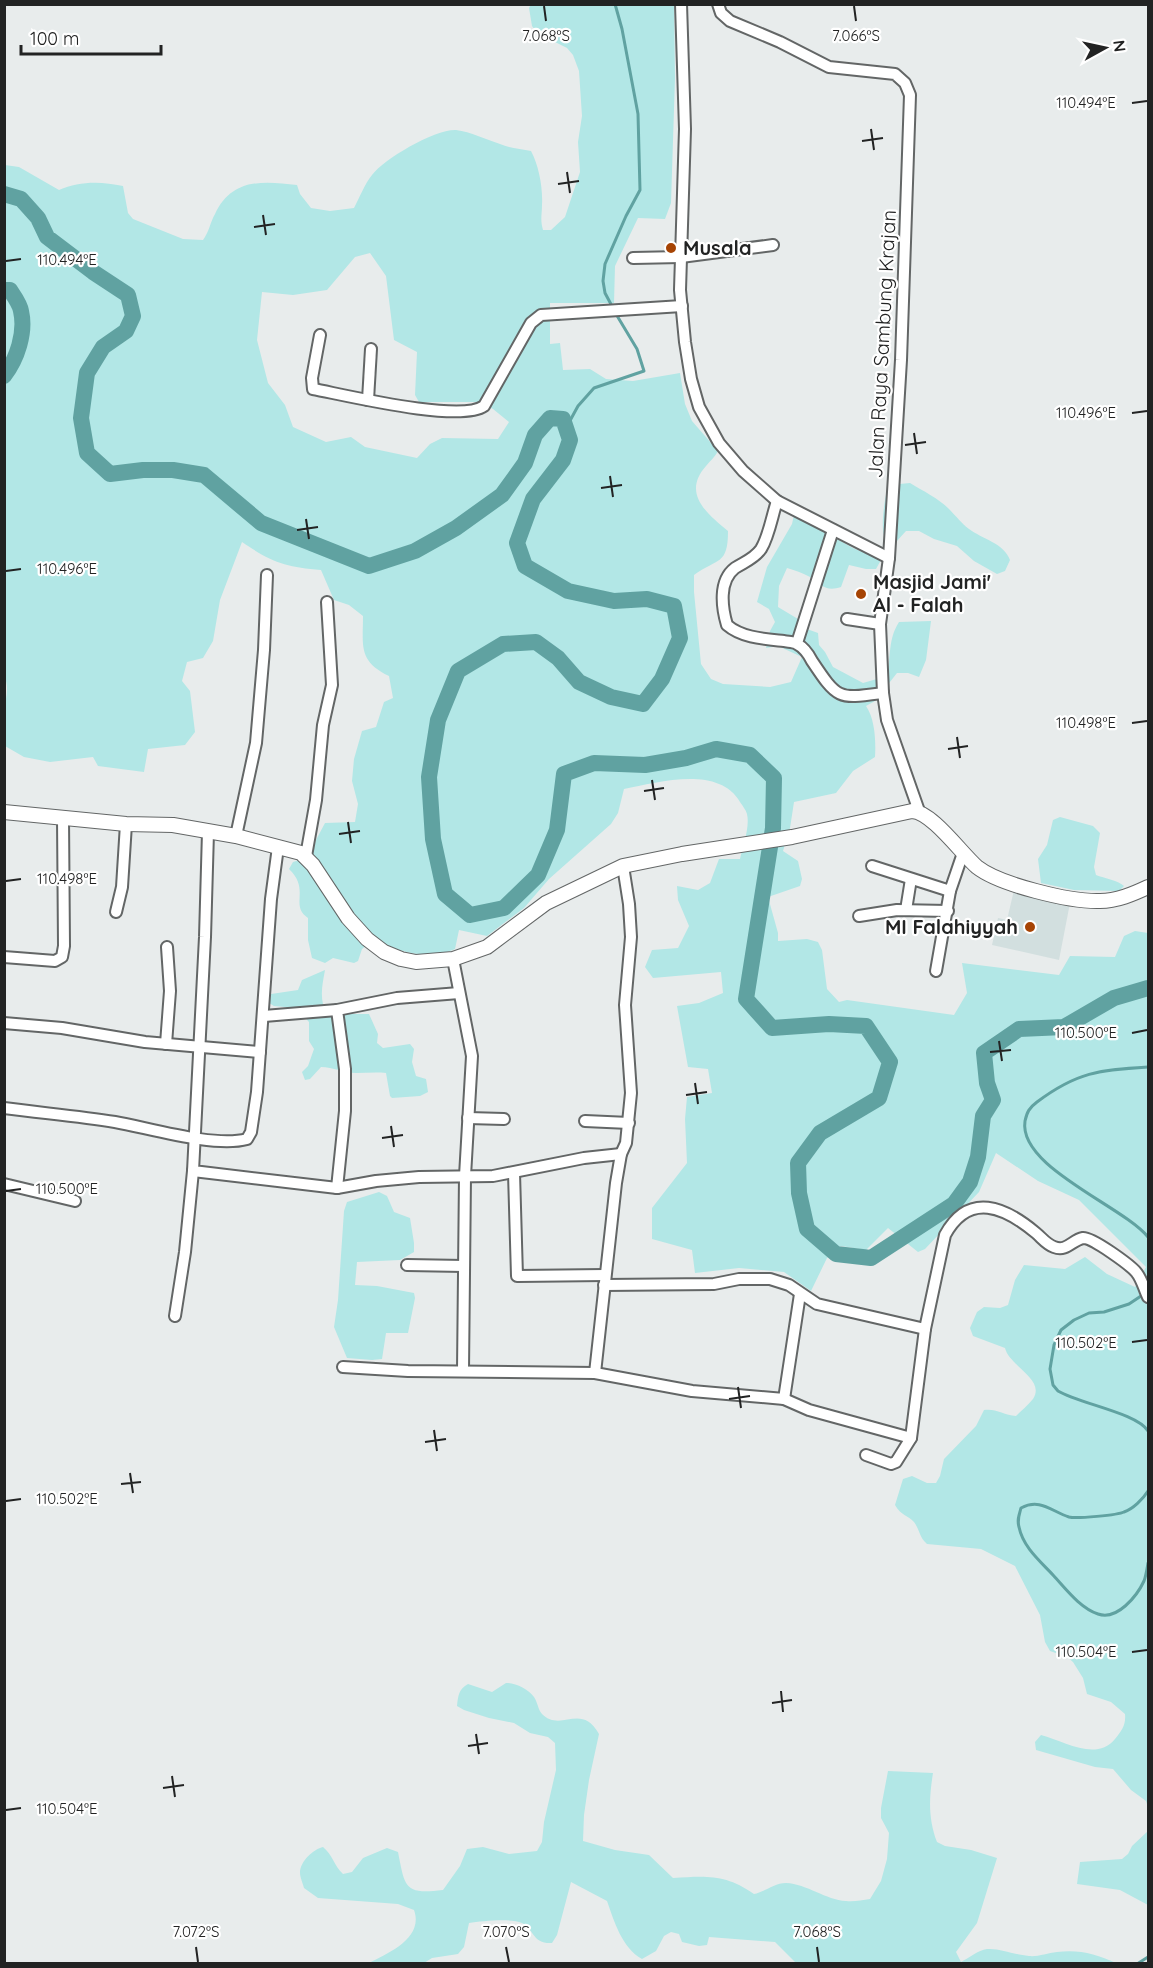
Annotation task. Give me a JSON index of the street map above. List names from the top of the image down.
{
  "streets": {
    "street": ["Jalan Raya Sambung Krajan"]
  },
  "places": ["Musala", "Masjid Jami' Al - Falah", "MI Falahiyyah"],
  "scale_bar": "100 m",
  "north": "right",
  "coordinates": [
    "7.068°S",
    "7.066°S",
    "110.494°E",
    "110.496°E",
    "110.498°E",
    "110.500°E",
    "110.502°E",
    "110.504°E",
    "7.072°S",
    "7.070°S"
  ]
}
